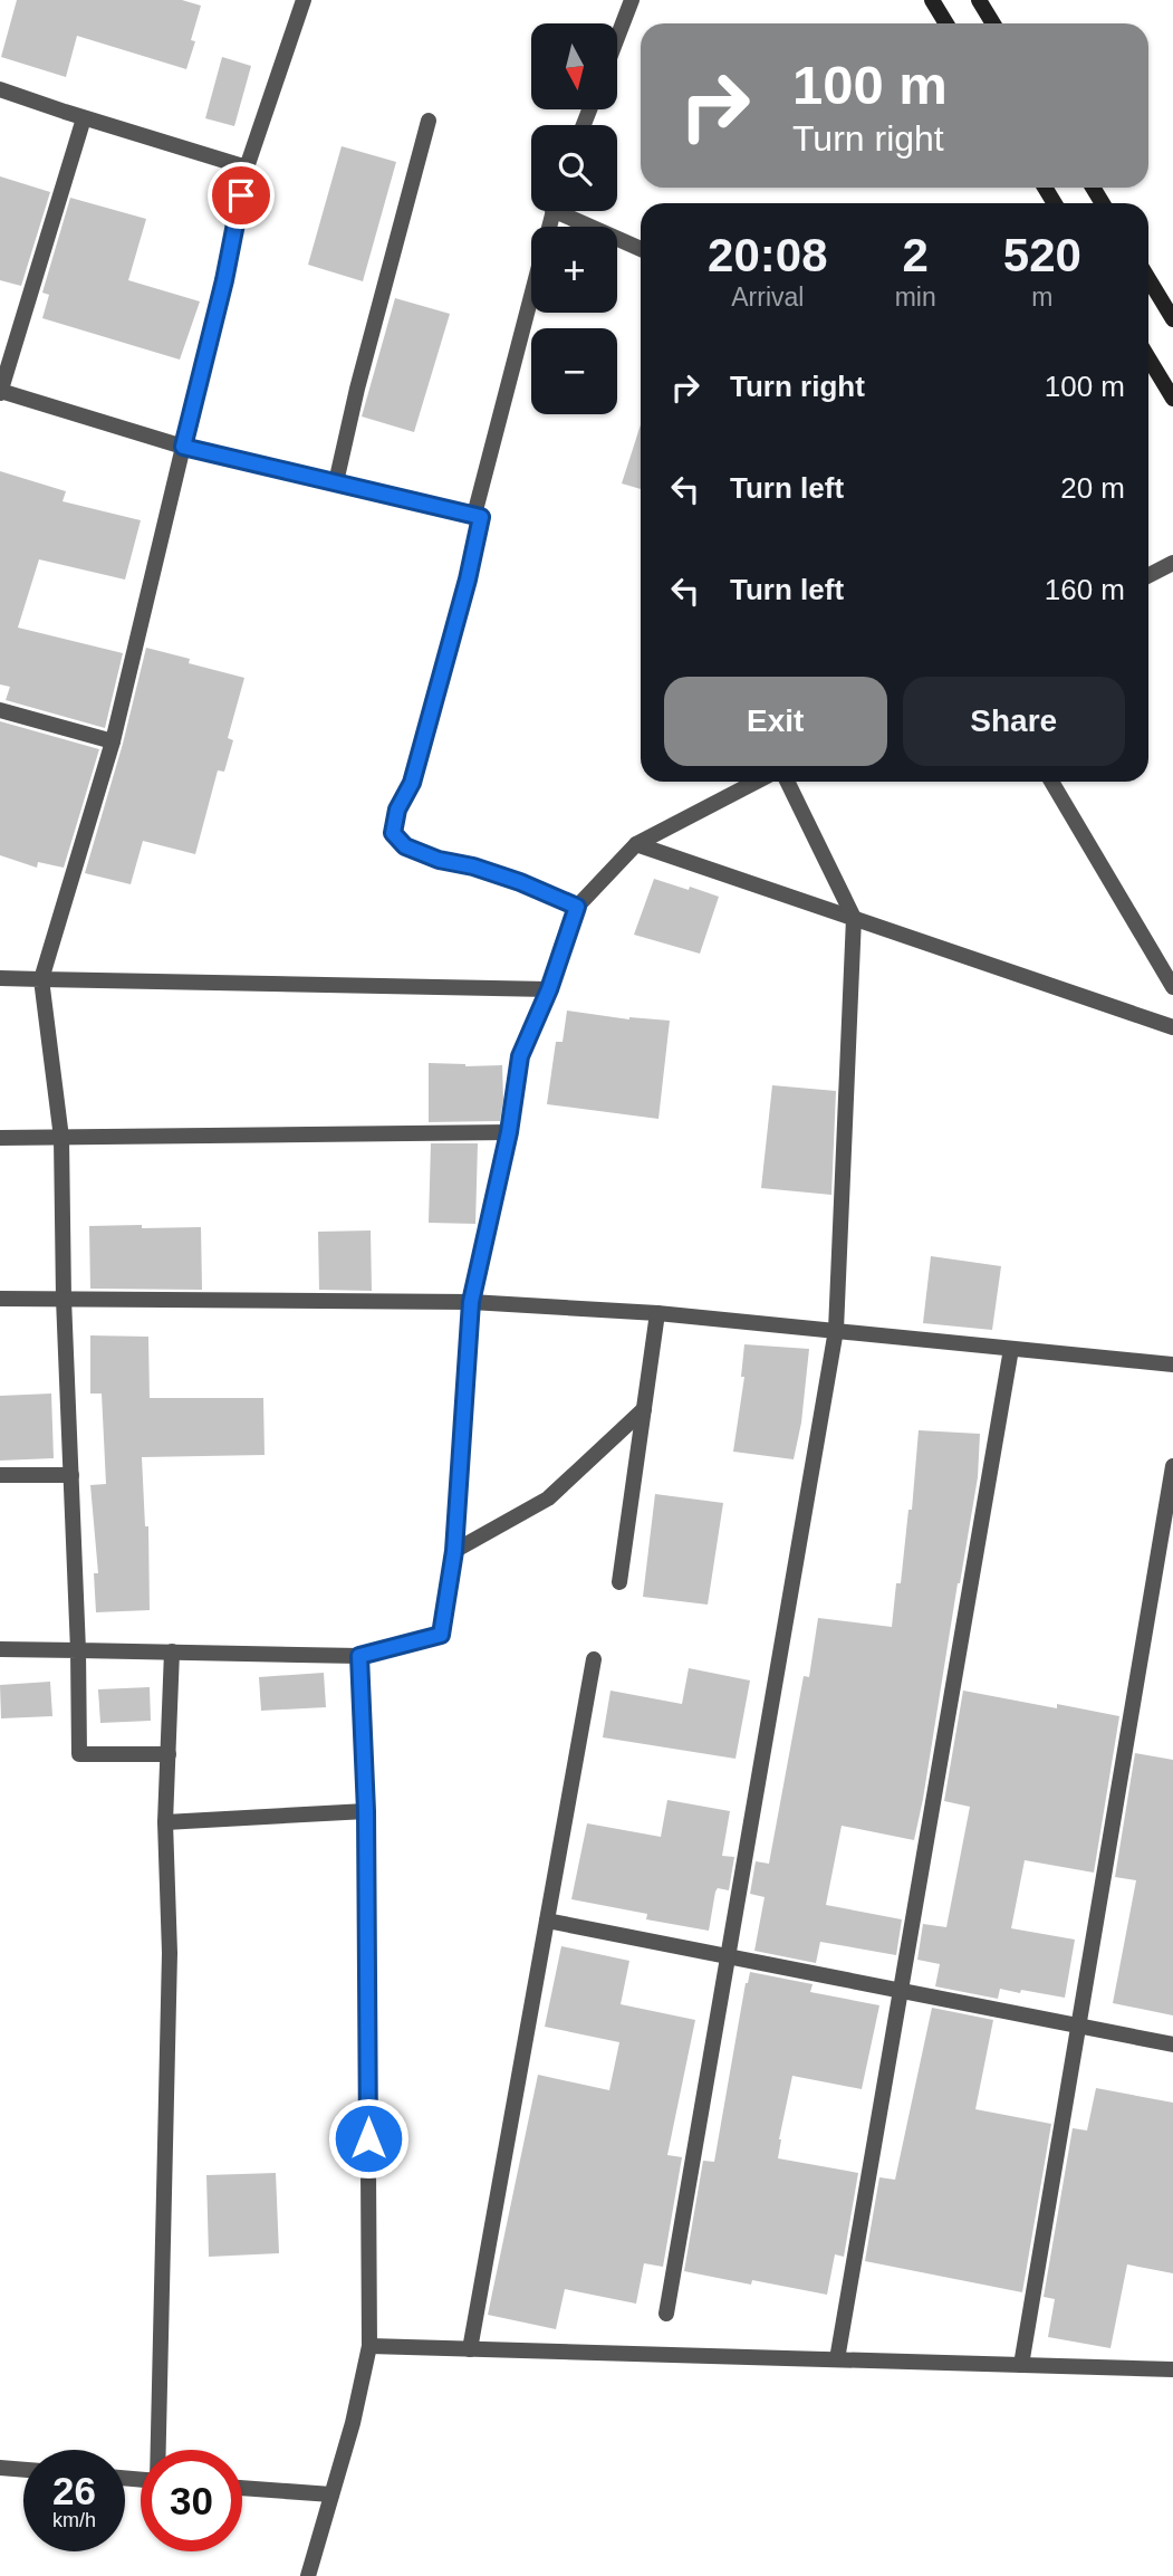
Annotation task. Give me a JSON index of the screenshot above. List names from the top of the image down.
{
  "north": "bottom",
  "page": {
    "map_buttons": ["+", "−"],
    "turn": ["100 m", "Turn right"],
    "eta": [
      "20:08",
      "Arrival",
      "2",
      "min",
      "520",
      "m"
    ],
    "list": [
      {
        "name": "Turn right",
        "value": "100 m"
      },
      {
        "name": "Turn left",
        "value": "20 m"
      },
      {
        "name": "Turn left",
        "value": "160 m"
      }
    ],
    "buttons": ["Exit", "Share"],
    "speed": "26 km/h",
    "limit": "30"
  }
}
